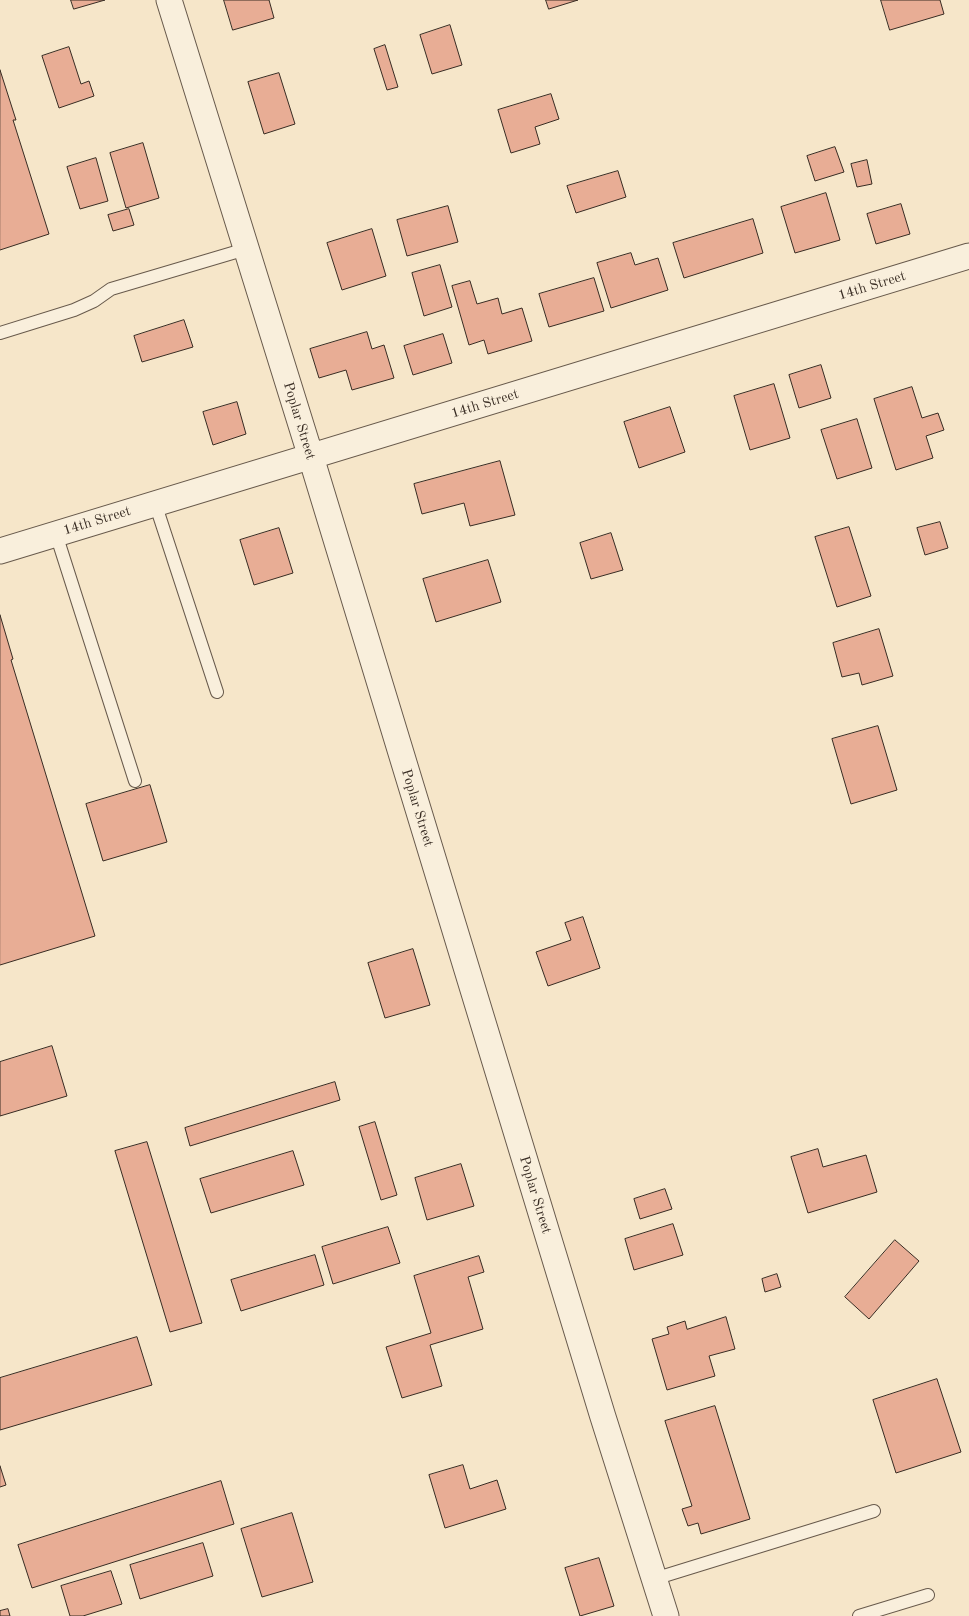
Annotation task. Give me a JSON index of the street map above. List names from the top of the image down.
{
  "streets": {
    "street": ["14th Street", "Poplar Street"]
  },
  "crossings": [
    ["14th Street", "Poplar Street"]
  ]
}
